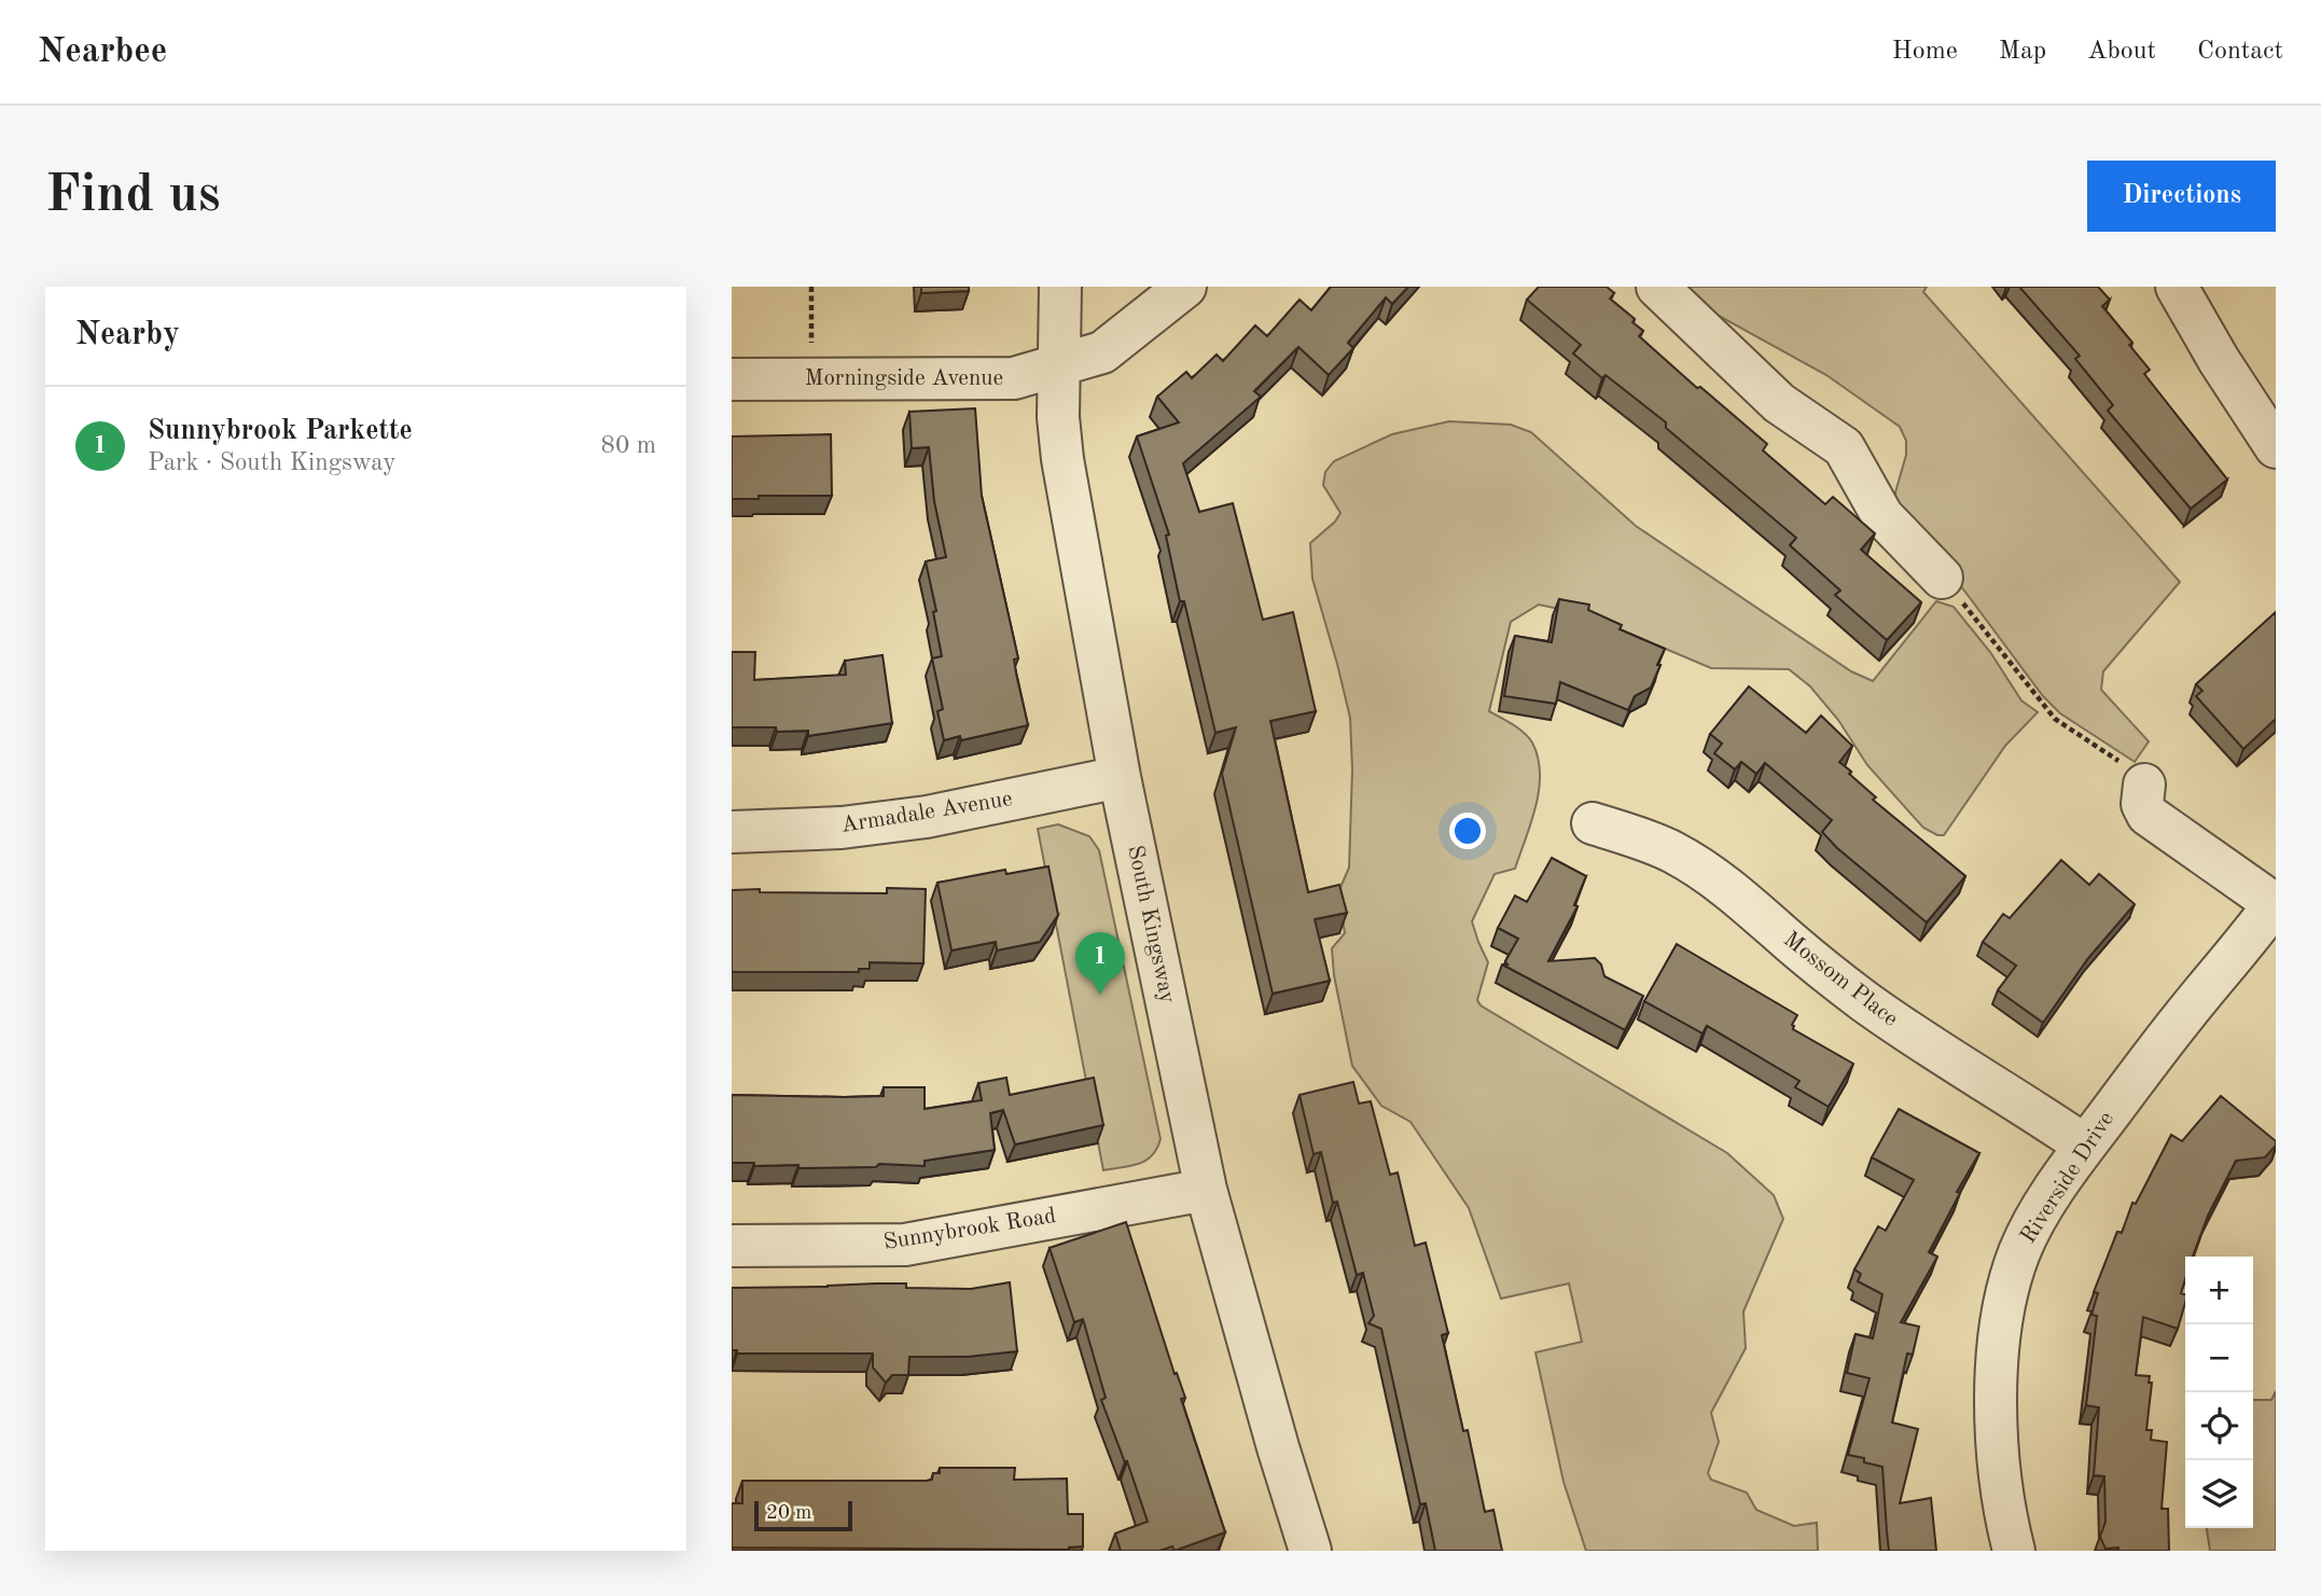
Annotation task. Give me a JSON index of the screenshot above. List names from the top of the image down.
{
  "streets": {
    "street": [
      "Morningside Avenue",
      "Armadale Avenue",
      "South Kingsway",
      "Mossom Place",
      "Riverside Drive",
      "Sunnybrook Road"
    ]
  },
  "crossings": [
    ["Morningside Avenue", "South Kingsway"],
    ["Armadale Avenue", "South Kingsway"],
    ["South Kingsway", "Sunnybrook Road"],
    ["Mossom Place", "Riverside Drive"]
  ],
  "scale_bar": "20 m",
  "page": {
    "header": "Nearbee",
    "nav": [
      "Home",
      "Map",
      "About",
      "Contact"
    ],
    "buttons": "Directions",
    "title": "Find us",
    "heading": "Nearby",
    "list": [
      {
        "mark": "1",
        "name": "Sunnybrook Parkette",
        "note": "Park · South Kingsway",
        "value": "80 m"
      }
    ],
    "pins": "1",
    "map_buttons": ["+", "−"],
    "scale": "20 m"
  }
}
